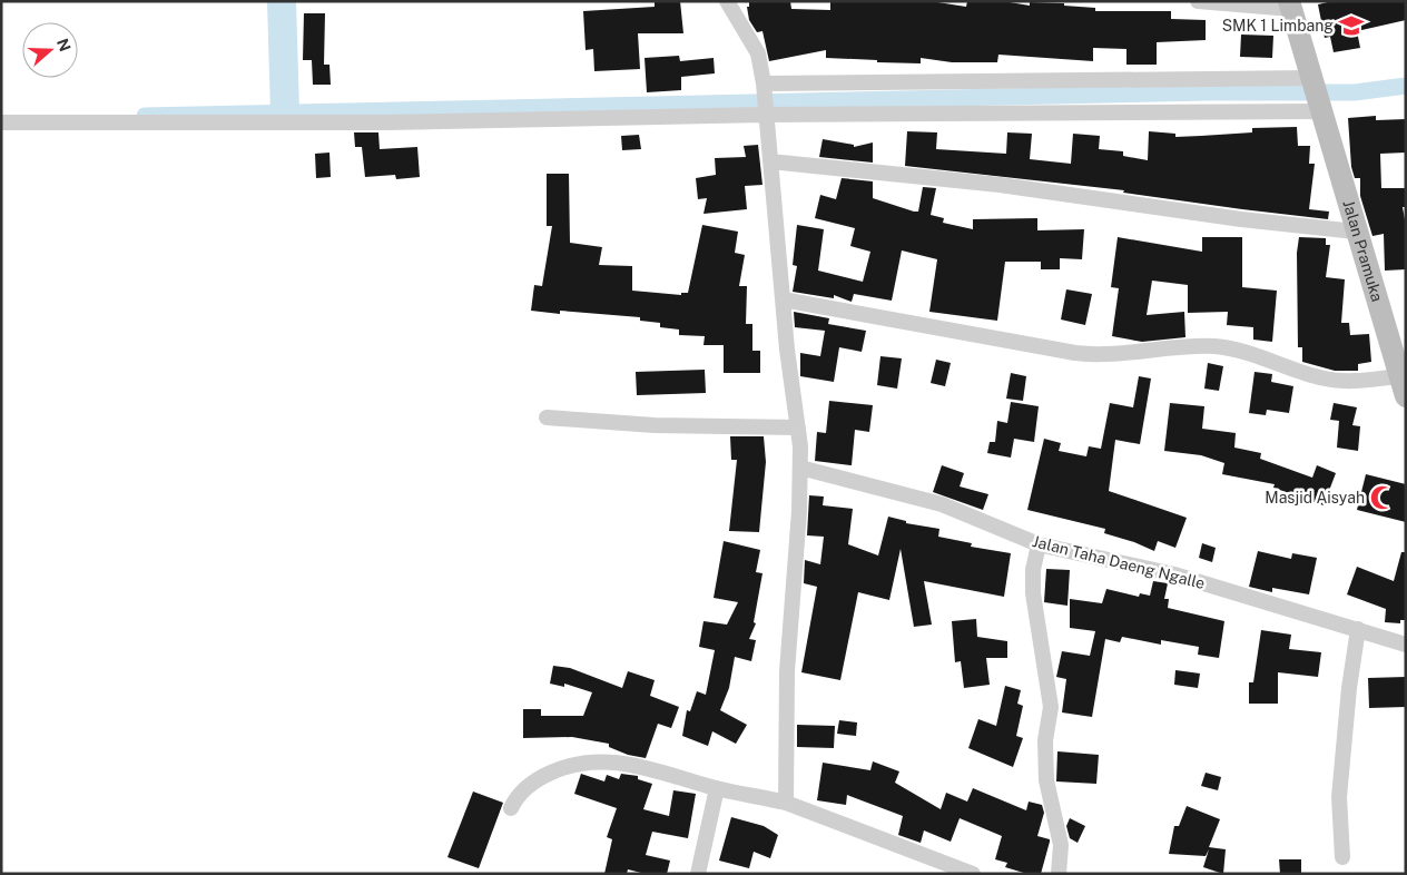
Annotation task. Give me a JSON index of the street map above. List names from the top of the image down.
{
  "streets": {
    "street": ["Jalan Pramuka", "Jalan Taha Daeng Ngalle"]
  },
  "places": {
    "school or university": ["SMK 1 Limbang"],
    "mosque": ["Masjid Aisyah"]
  },
  "north": "right"
}
